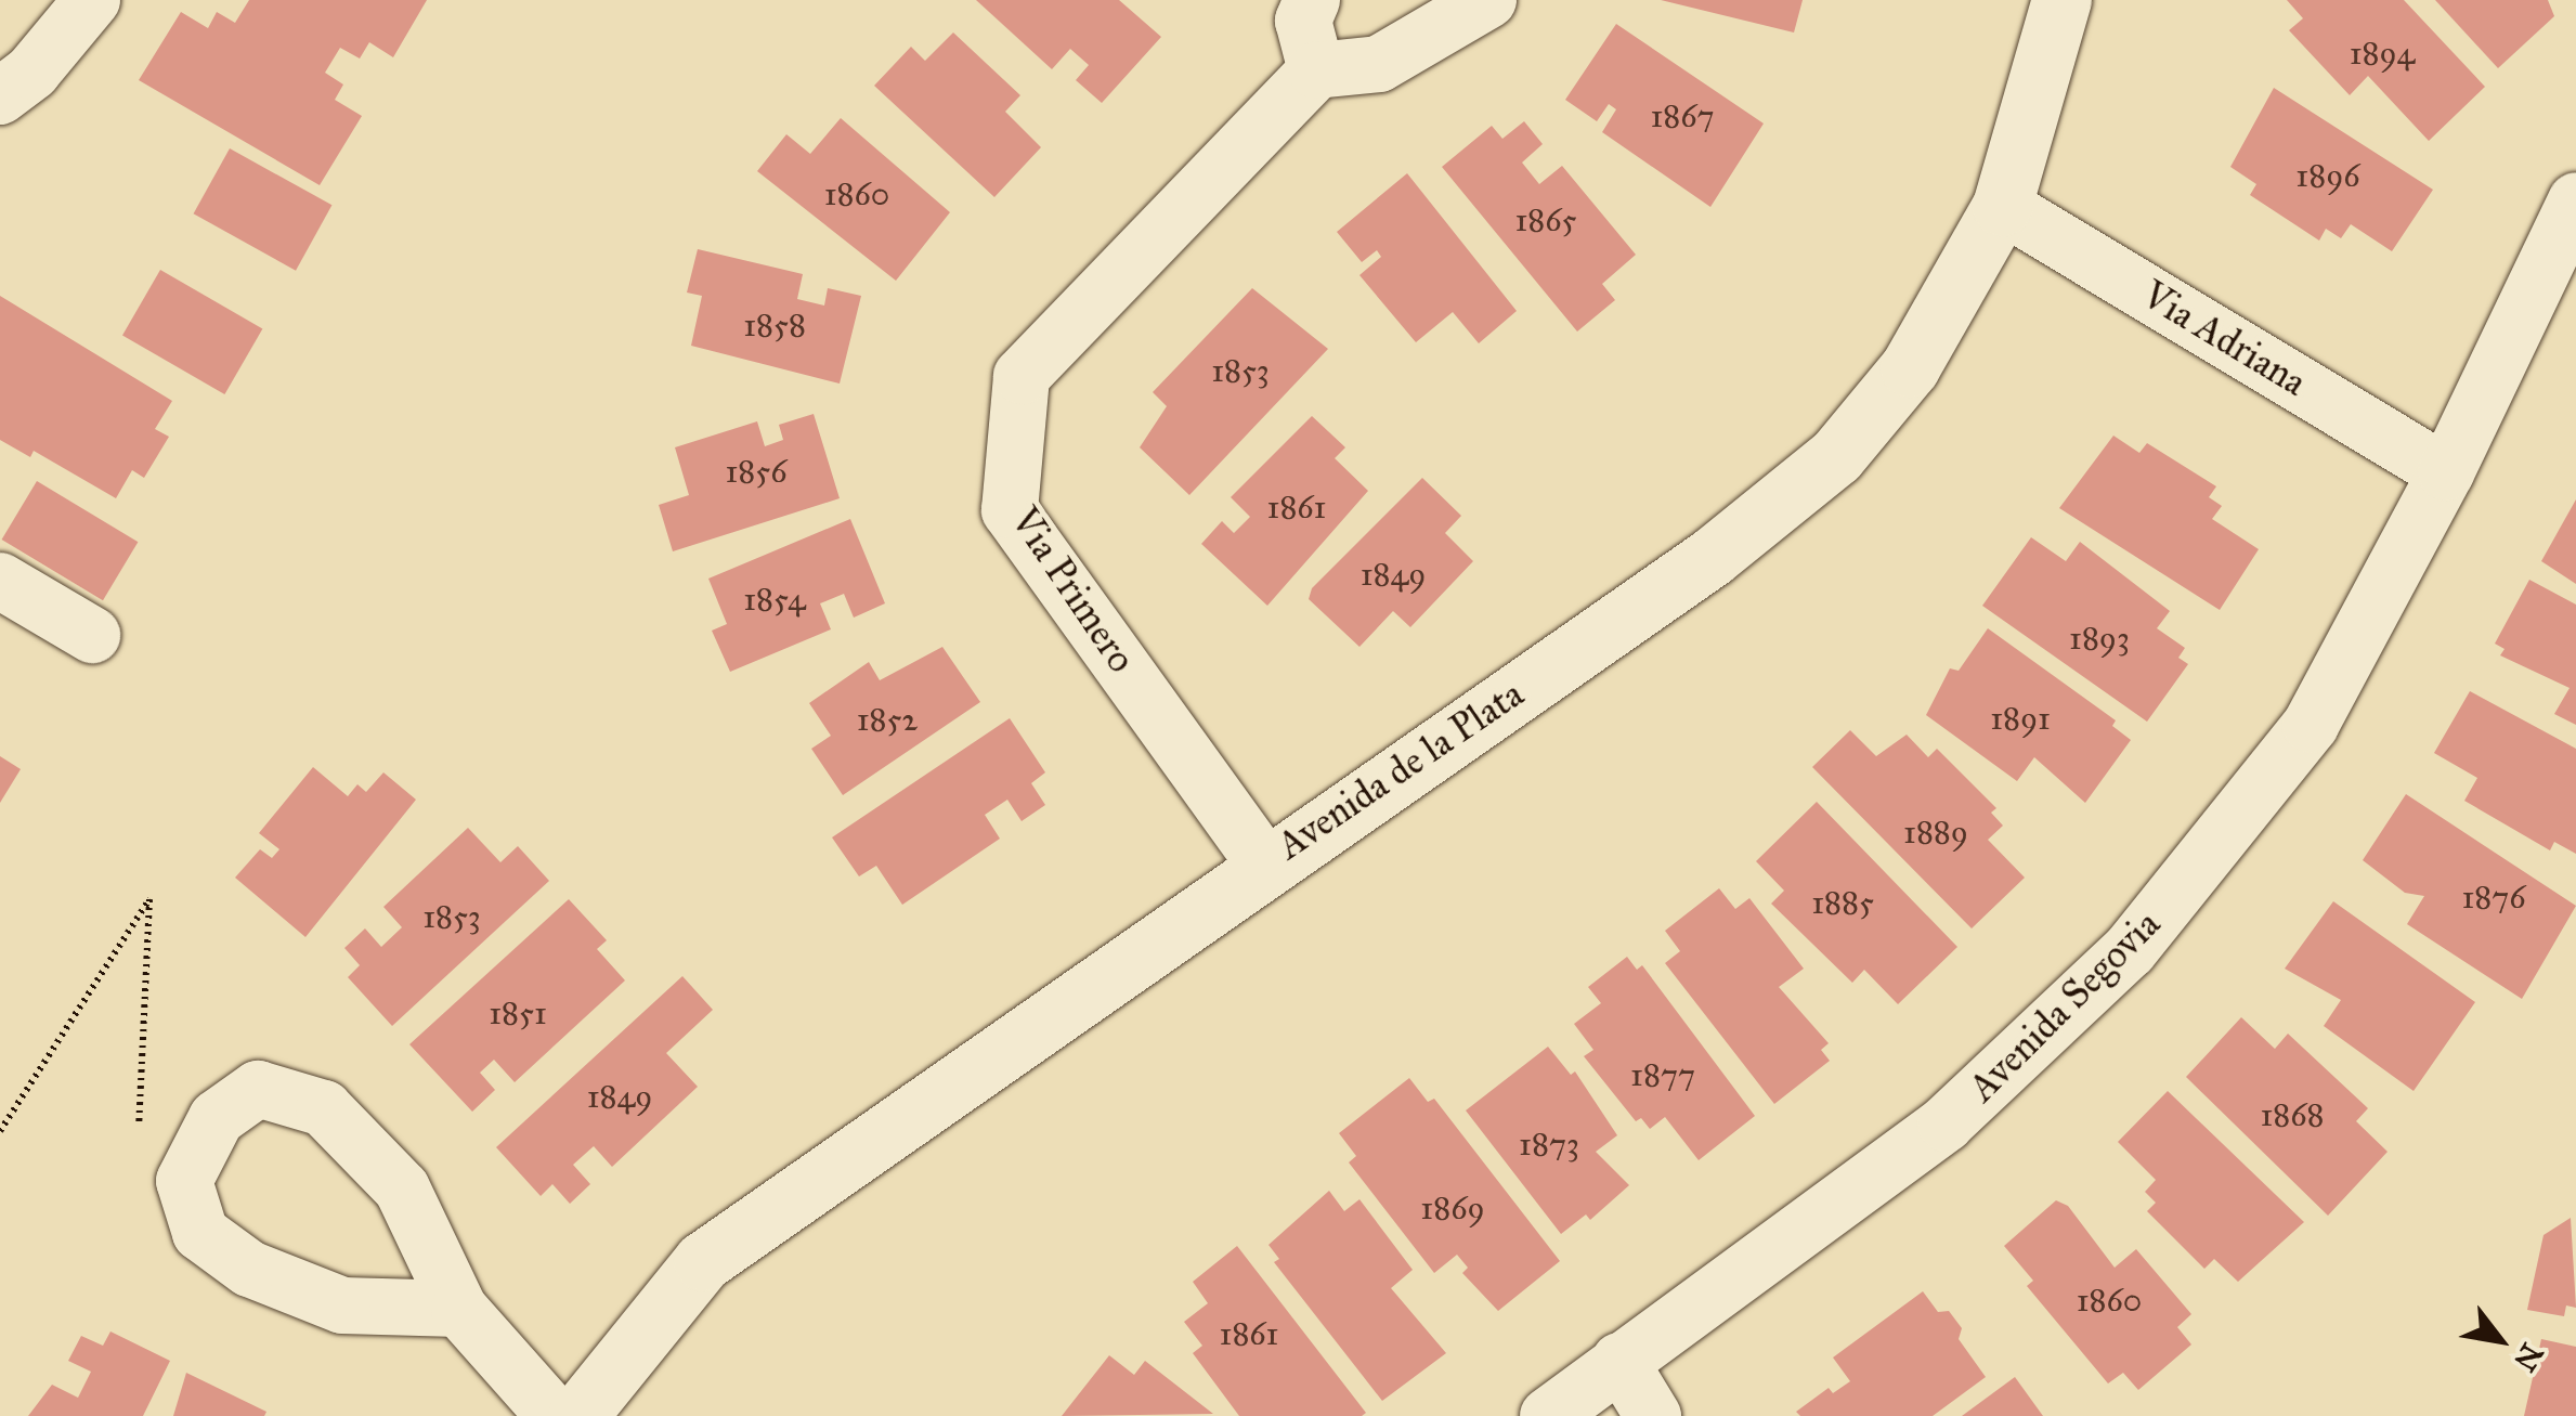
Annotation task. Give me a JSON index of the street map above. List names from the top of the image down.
{
  "streets": {
    "street": [
      "Via Adriana",
      "Via Primero",
      "Avenida de la Plata",
      "Avenida Segovia"
    ]
  },
  "crossings": [
    ["Via Adriana", "Avenida de la Plata"],
    ["Via Adriana", "Avenida Segovia"],
    ["Via Primero", "Avenida de la Plata"]
  ],
  "house_numbers": [
    "1894",
    "1867",
    "1896",
    "1860",
    "1865",
    "1858",
    "1853",
    "1856",
    "1861",
    "1849",
    "1854",
    "1893",
    "1891",
    "1852",
    "1889",
    "1876",
    "1885",
    "1853",
    "1851",
    "1877",
    "1849",
    "1868",
    "1873",
    "1869",
    "1860",
    "1861"
  ],
  "north": "bottom right"
}
